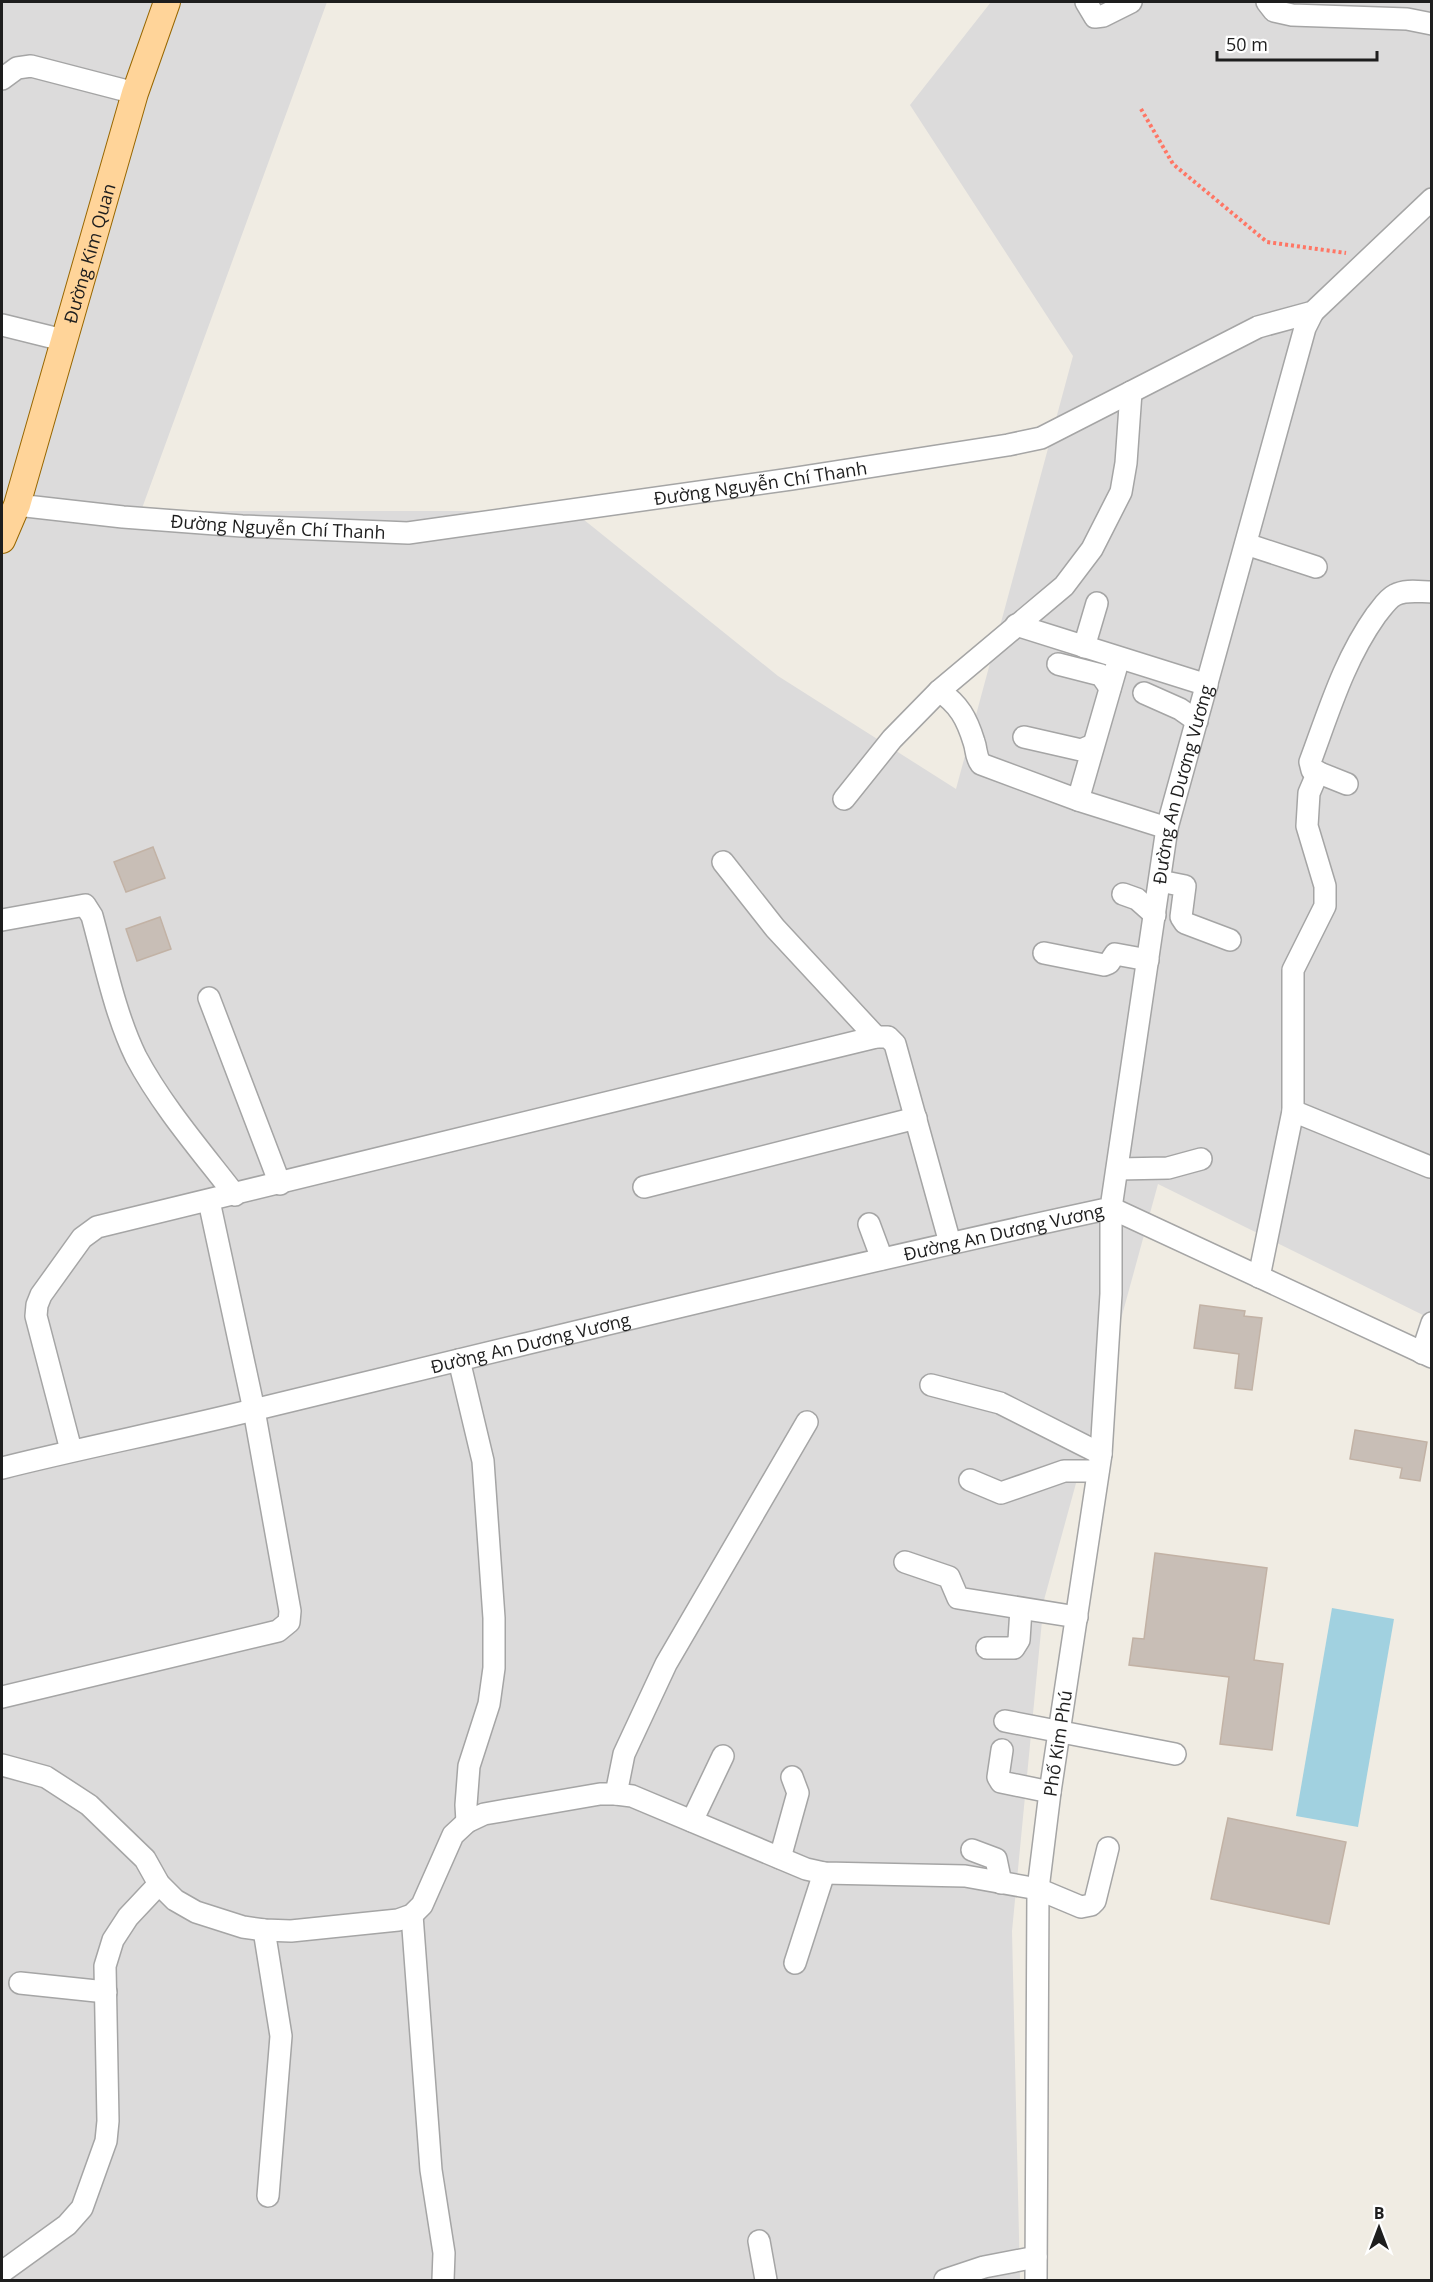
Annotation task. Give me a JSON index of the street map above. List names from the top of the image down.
{
  "streets": {
    "main road": ["Đường Kim Quan"],
    "street": ["Đường Nguyễn Chí Thanh", "Đường An Dương Vương", "Phố Kim Phú"]
  },
  "crossings": [
    ["Đường Kim Quan", "Đường Nguyễn Chí Thanh"],
    ["Đường Nguyễn Chí Thanh", "Đường An Dương Vương"],
    ["Đường An Dương Vương", "Phố Kim Phú"]
  ],
  "scale_bar": "50 m",
  "north": "top"
}
